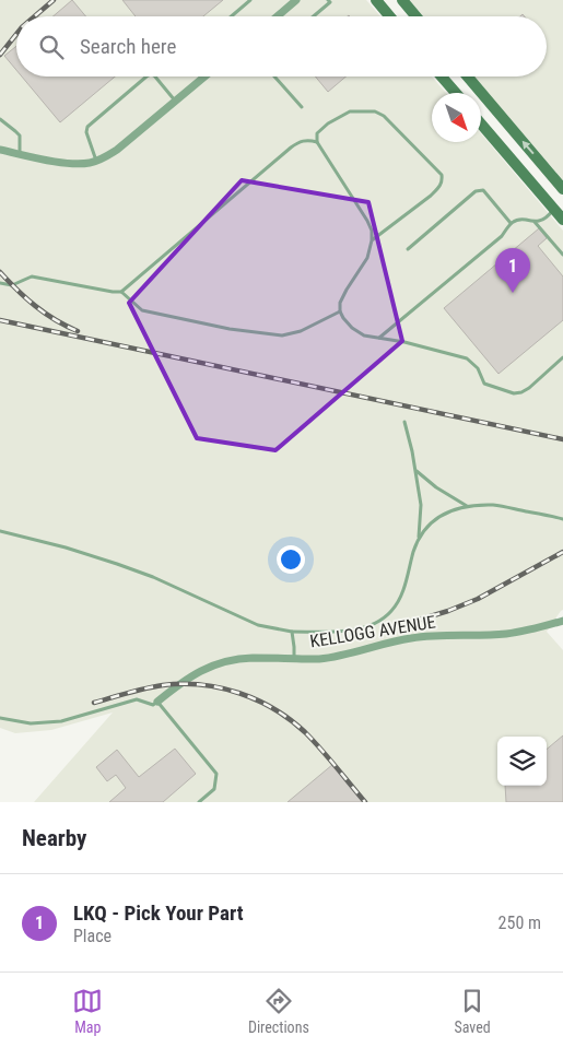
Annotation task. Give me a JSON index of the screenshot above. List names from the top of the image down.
{
  "streets": {
    "street": ["KELLOGG AVENUE"]
  },
  "north": "bottom right",
  "page": {
    "search": "Search here",
    "pins": "1",
    "heading": "Nearby",
    "list": [
      {
        "mark": "1",
        "name": "LKQ - Pick Your Part",
        "note": "Place",
        "value": "250 m"
      }
    ],
    "nav": ["Map", "Directions", "Saved"]
  }
}
